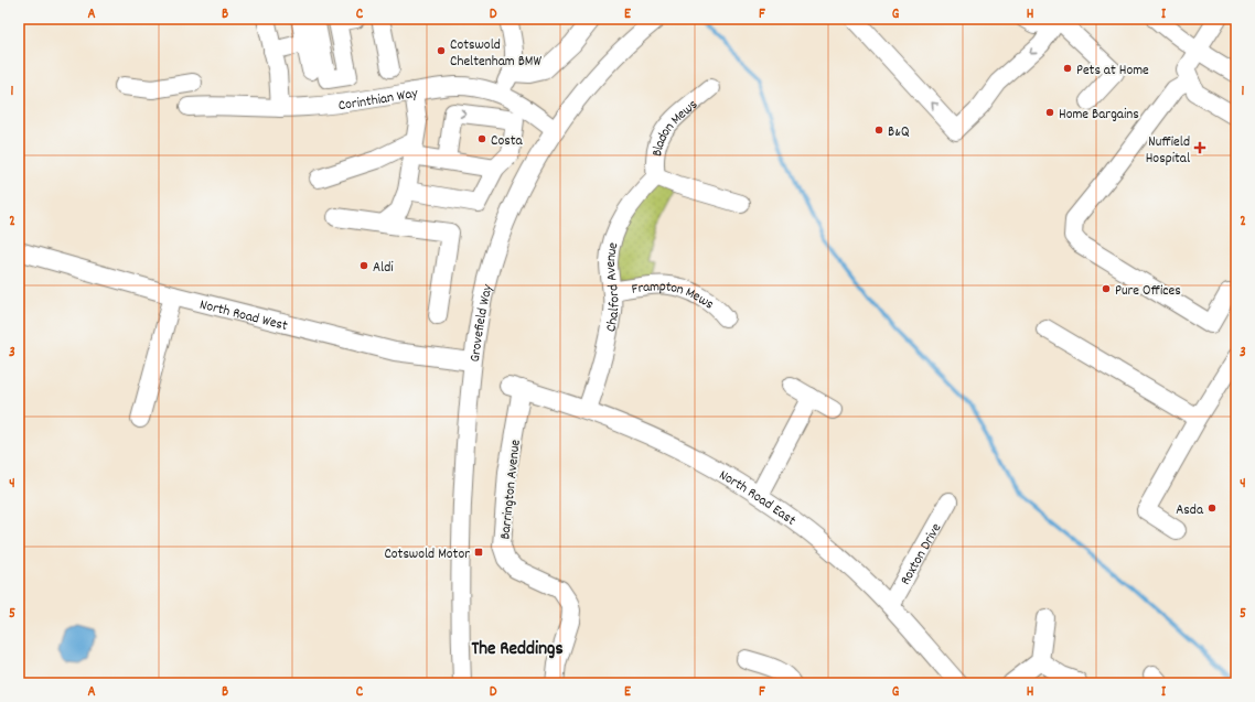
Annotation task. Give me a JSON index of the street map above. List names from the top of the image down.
{
  "streets": {
    "street": [
      "Corinthian Way",
      "Bladon Mews",
      "Chalford Avenue",
      "Frampton Mews",
      "North Road West",
      "Grovefield Way",
      "Barrington Avenue",
      "North Road East",
      "Roxton Drive"
    ]
  },
  "crossings": [
    ["Corinthian Way", "Grovefield Way"],
    ["Bladon Mews", "Chalford Avenue"],
    ["Chalford Avenue", "Frampton Mews"],
    ["Chalford Avenue", "North Road East"],
    ["North Road West", "Grovefield Way"],
    ["Barrington Avenue", "North Road East"],
    ["North Road East", "Roxton Drive"]
  ],
  "districts": ["The Reddings"],
  "places": {
    "other": [
      "Cotswold Cheltenham BMW",
      "Pets at Home",
      "Home Bargains",
      "B&Q",
      "Costa",
      "Aldi",
      "Pure Offices",
      "Asda"
    ],
    "health": ["Nuffield Hospital"],
    "transit": ["Cotswold Motor"]
  },
  "grid": {
    "columns": [
      "A",
      "B",
      "C",
      "D",
      "E",
      "F",
      "G",
      "H",
      "I"
    ],
    "rows": [
      "1",
      "2",
      "3",
      "4",
      "5"
    ]
  }
}
